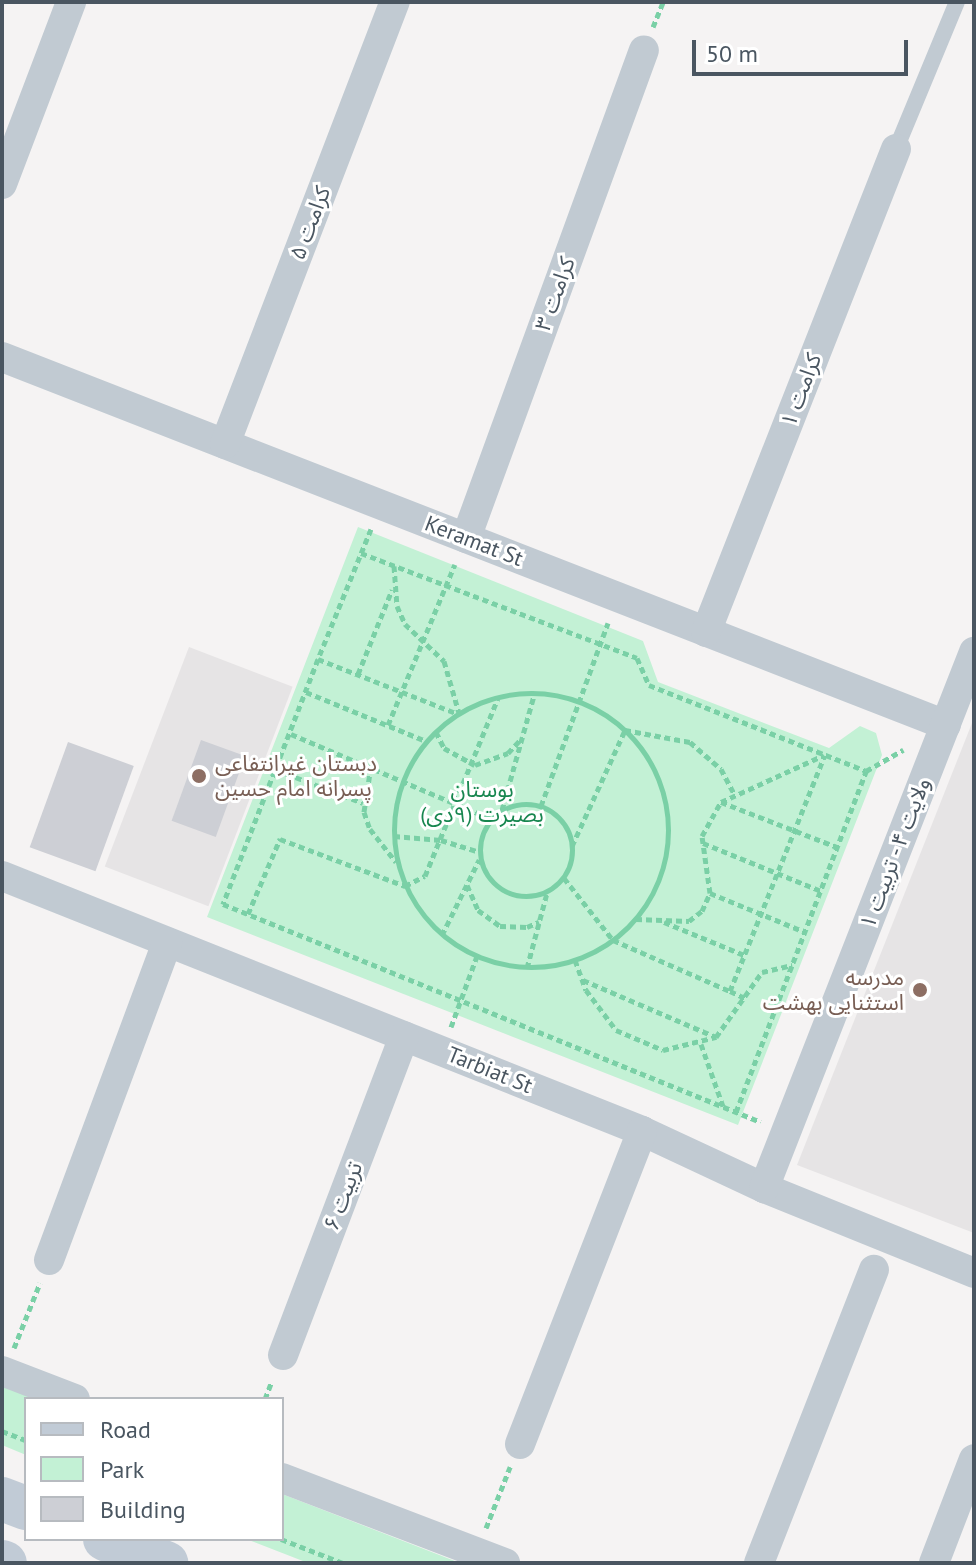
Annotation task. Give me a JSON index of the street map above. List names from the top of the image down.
{
  "streets": {
    "street": [
      "کرامت ۵",
      "کرامت ۳",
      "کرامت ۱",
      "Keramat St",
      "ولایت ۴ - تربیت ۱",
      "Tarbiat St",
      "تربیت ۶"
    ]
  },
  "crossings": [
    ["کرامت ۵", "Keramat St"],
    ["کرامت ۳", "Keramat St"],
    ["کرامت ۱", "Keramat St"],
    ["Keramat St", "ولایت ۴ - تربیت ۱"],
    ["ولایت ۴ - تربیت ۱", "Tarbiat St"],
    ["Tarbiat St", "تربیت ۶"]
  ],
  "parks": ["بوستان بصیرت (۹دی)"],
  "places": ["دبستان غیرانتفاعی پسرانه امام حسین", "مدرسه استثنایی بهشت"],
  "legend": ["Road", "Park", "Building"],
  "scale_bar": "50 m"
}
